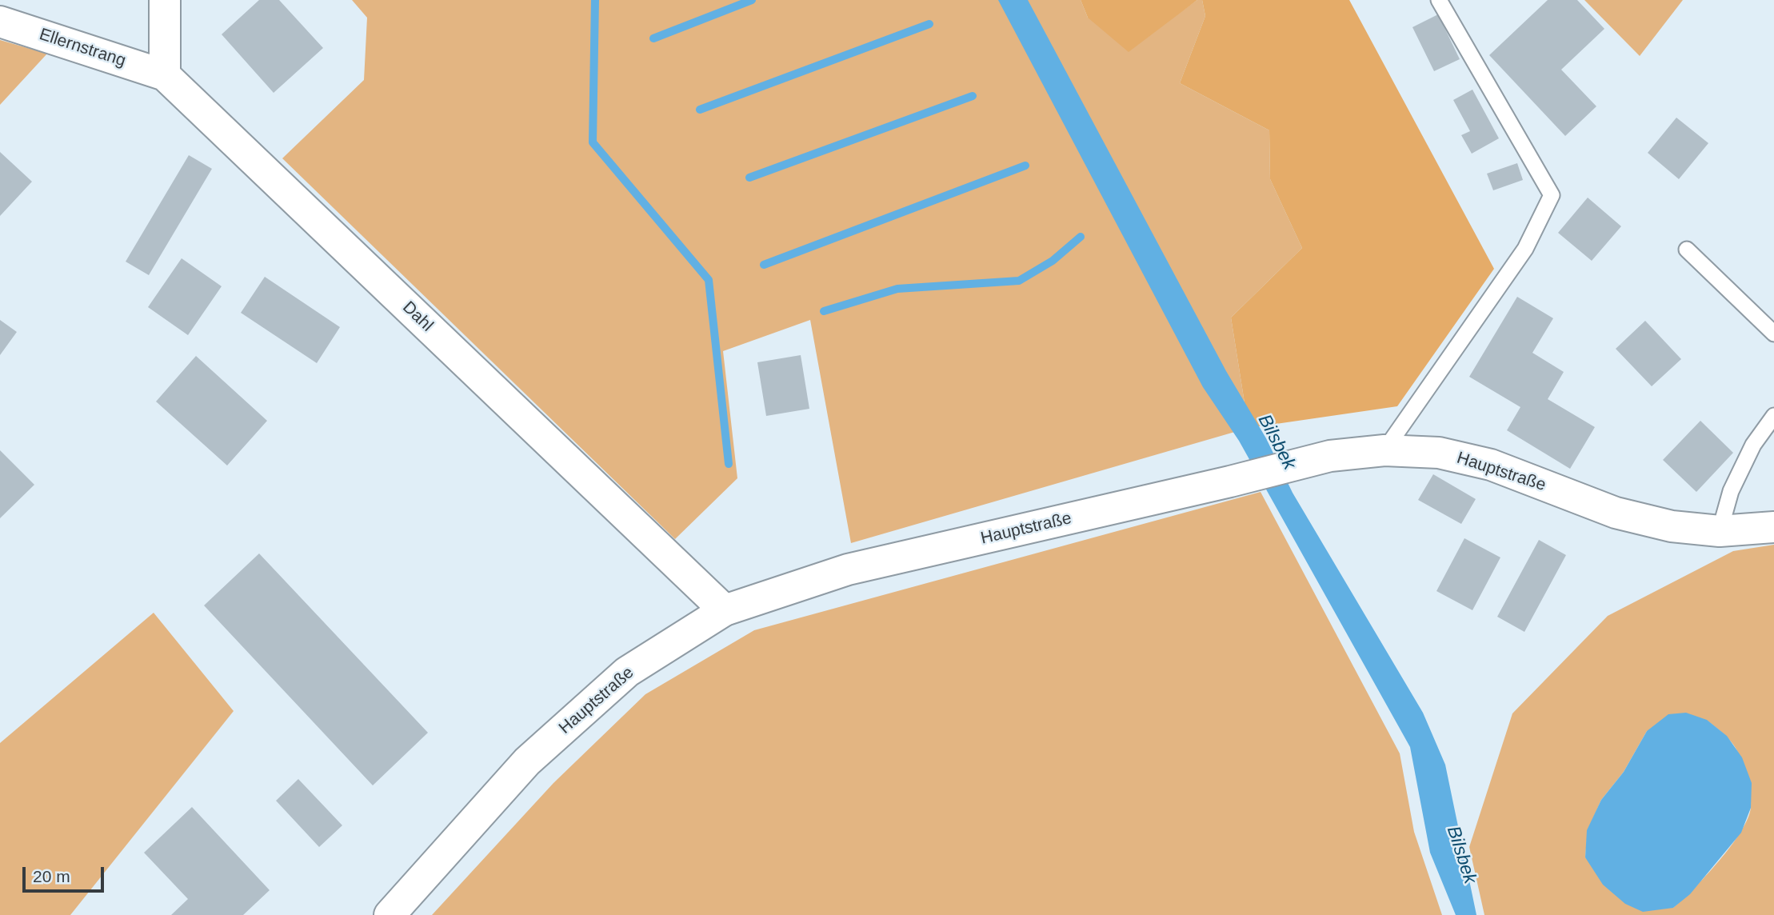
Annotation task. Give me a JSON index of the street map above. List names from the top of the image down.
{
  "streets": {
    "main road": ["Ellernstrang", "Dahl", "Hauptstraße"]
  },
  "crossings": [
    ["Ellernstrang", "Dahl"],
    ["Dahl", "Hauptstraße"]
  ],
  "water": ["Bilsbek"],
  "scale_bar": "20 m"
}
